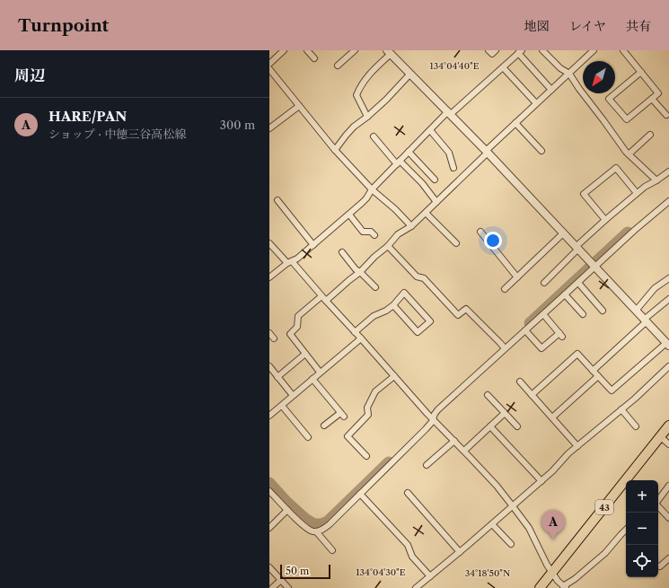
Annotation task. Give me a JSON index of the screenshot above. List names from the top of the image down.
{
  "streets": {
    "main road": ["43"]
  },
  "scale_bar": "50 m",
  "north": "bottom left",
  "page": {
    "header": "Turnpoint",
    "nav": ["地図", "レイヤ", "共有"],
    "heading": "周辺",
    "list": [
      {
        "mark": "A",
        "name": "HARE/PAN",
        "note": "ショップ · 中徳三谷高松線",
        "value": "300 m"
      }
    ],
    "map_buttons": ["+", "−"],
    "pins": "A",
    "scale": "50 m"
  },
  "coordinates": ["134°04'40\"E", "134°04'30\"E", "34°18'50\"N"]
}
